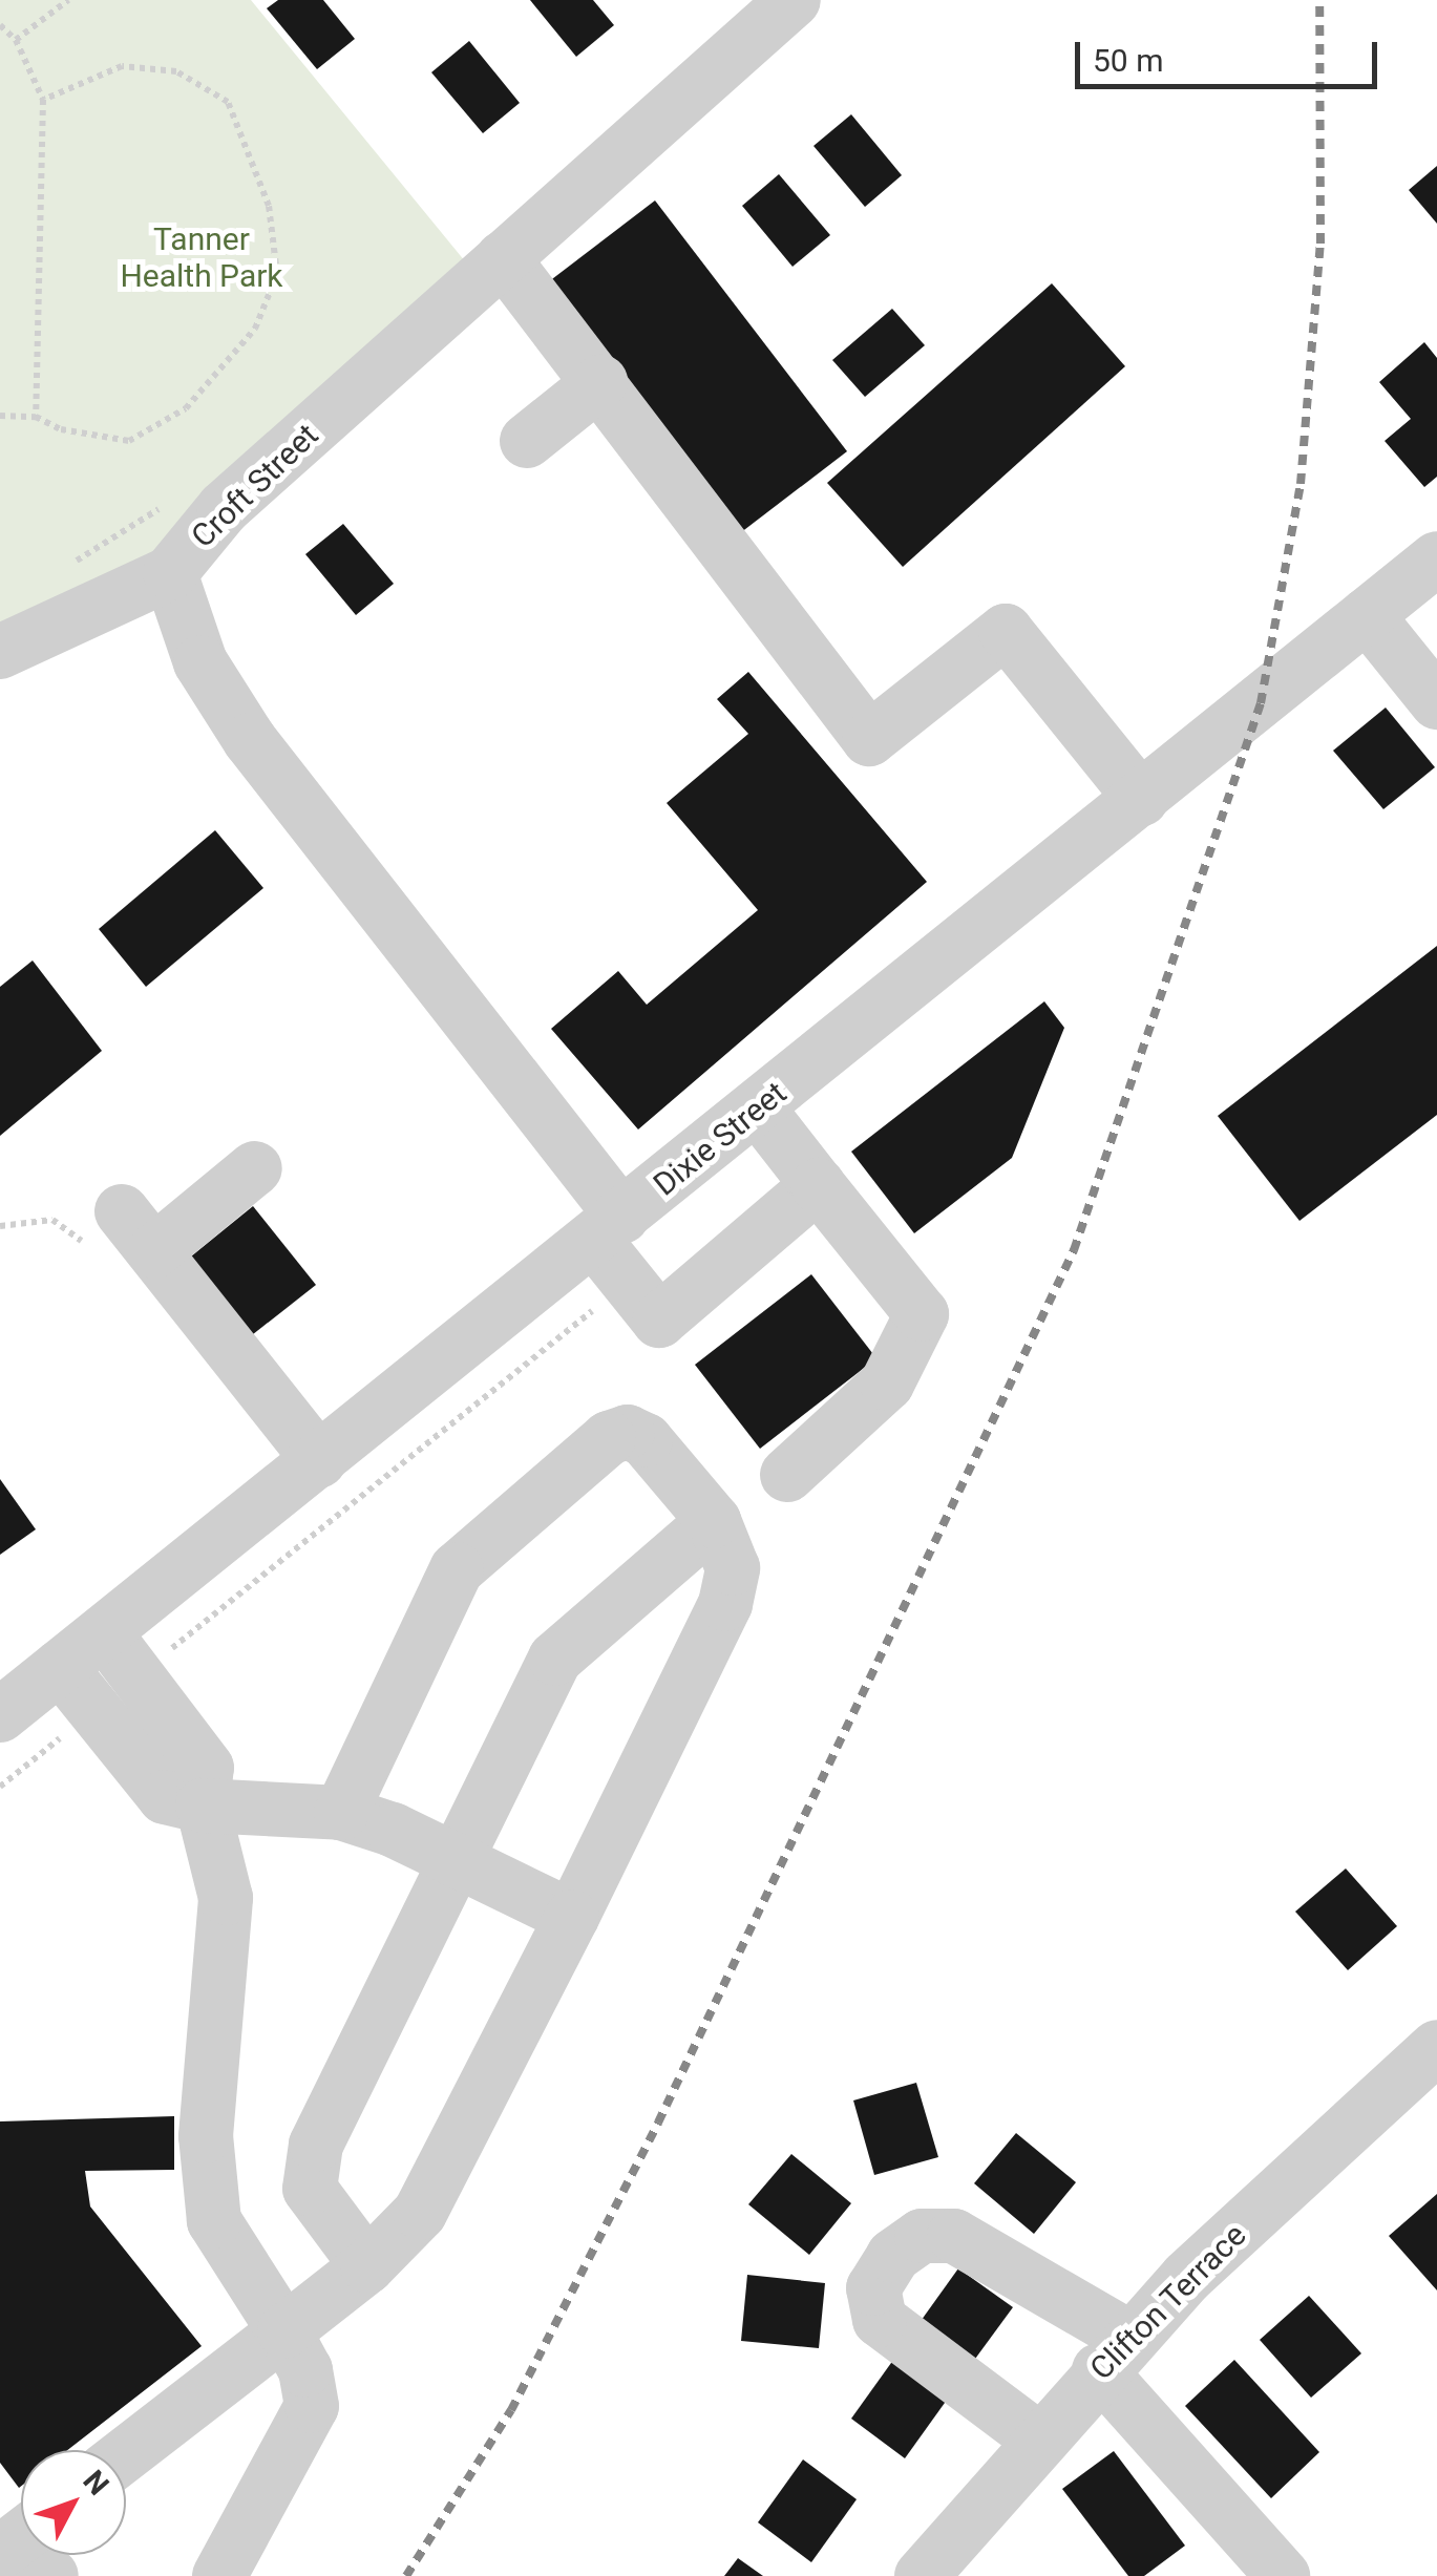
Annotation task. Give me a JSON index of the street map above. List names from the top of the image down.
{
  "streets": {
    "street": ["Croft Street", "Dixie Street", "Clifton Terrace"]
  },
  "crossings": [
    ["Croft Street", "Dixie Street"]
  ],
  "parks": ["Tanner Health Park"],
  "scale_bar": "50 m",
  "north": "top right"
}
